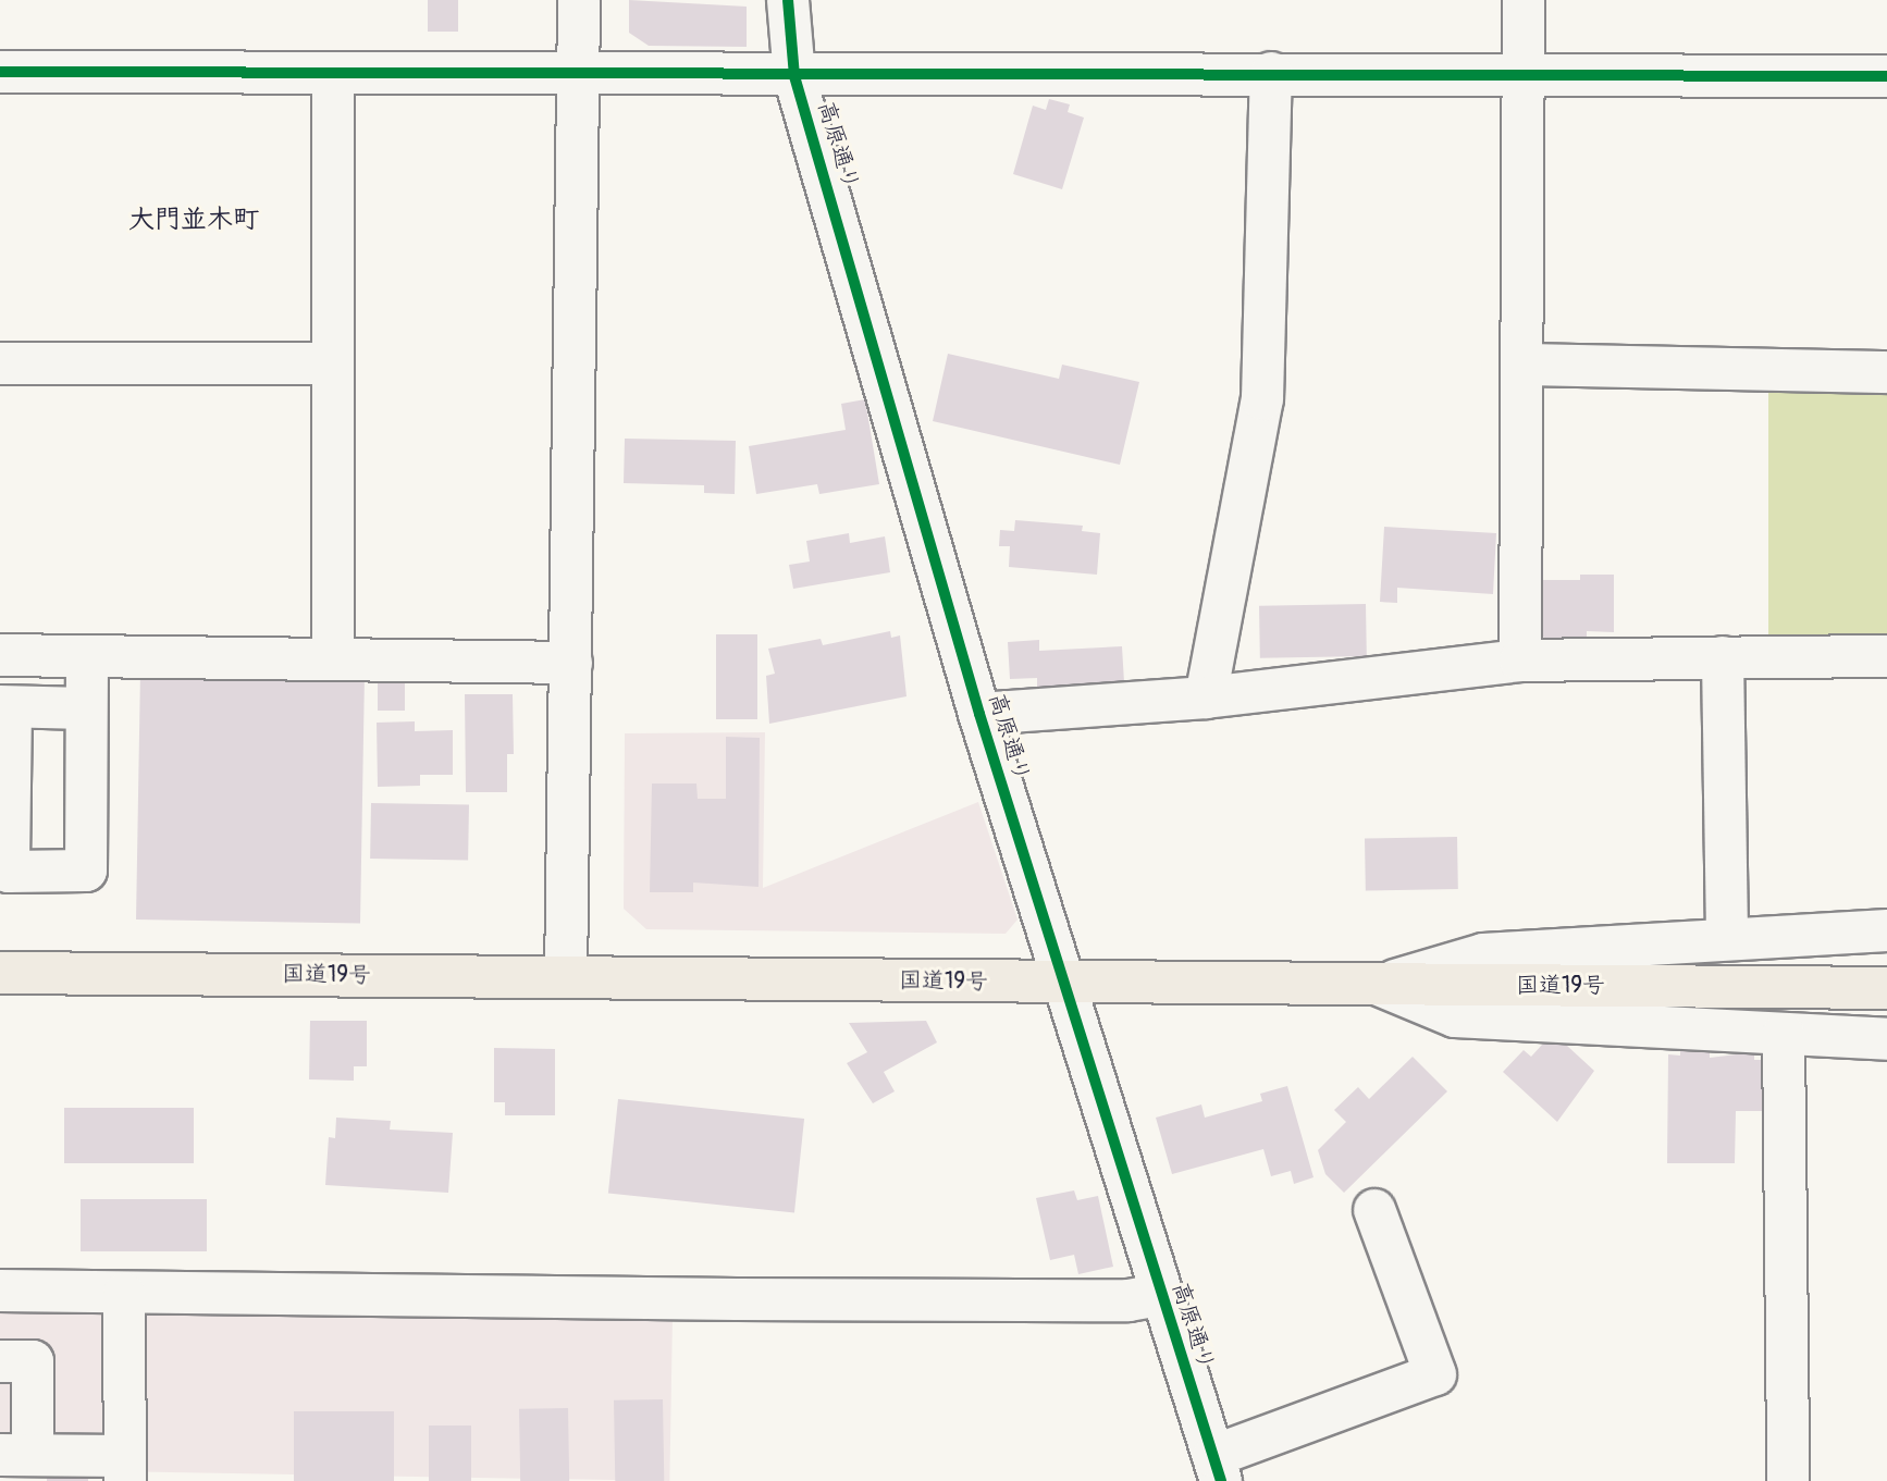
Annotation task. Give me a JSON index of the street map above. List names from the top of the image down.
{
  "streets": {
    "highway": ["国道19号"],
    "street": ["高原通り"]
  },
  "crossings": [
    ["高原通り", "国道19号"]
  ],
  "districts": ["大門並木町"]
}
